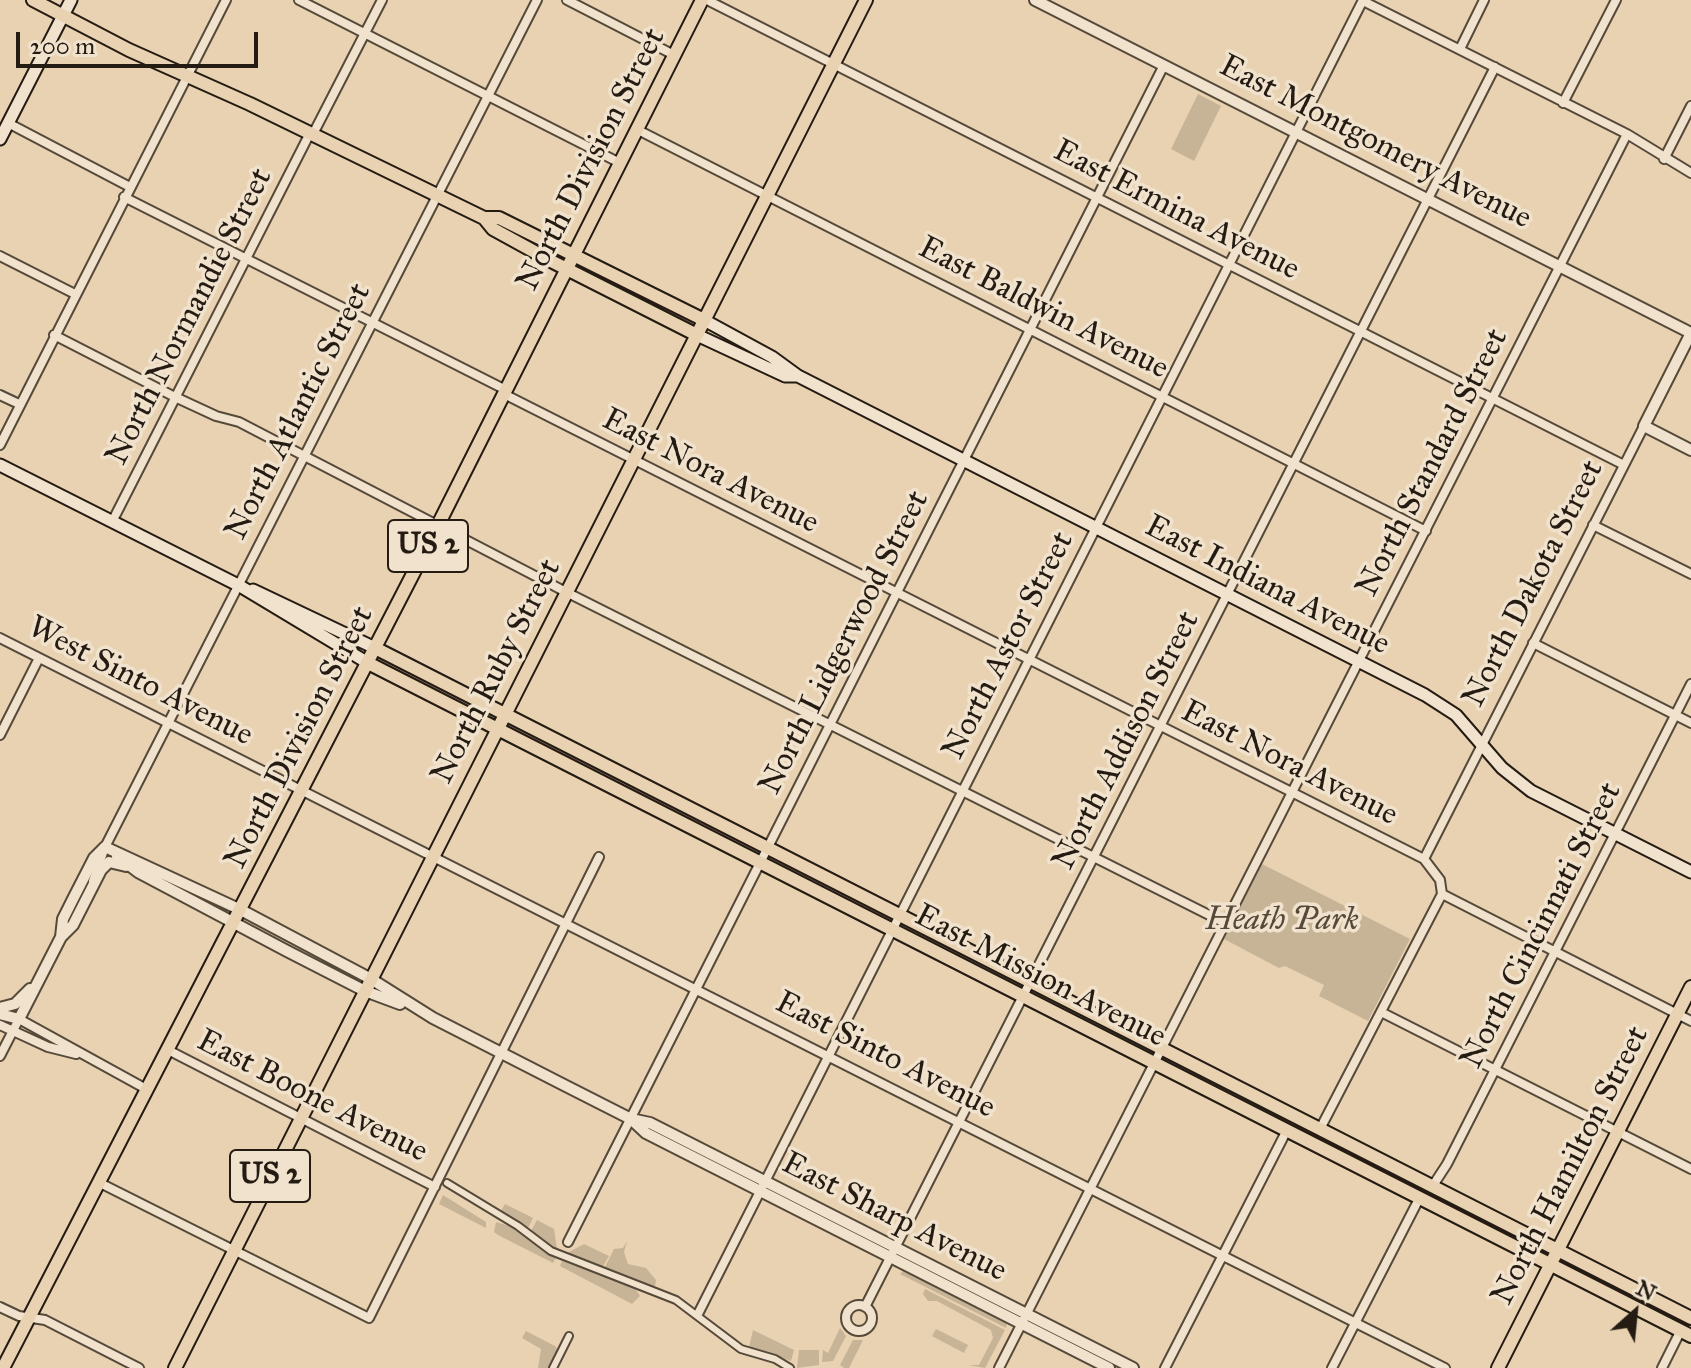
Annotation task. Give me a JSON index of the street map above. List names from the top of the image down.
{
  "streets": {
    "main road": [
      "North Division Street",
      "US 2",
      "East Indiana Avenue",
      "North Ruby Street",
      "East Mission Avenue",
      "North Hamilton Street"
    ],
    "street": [
      "East Montgomery Avenue",
      "East Ermina Avenue",
      "East Baldwin Avenue",
      "North Normandie Street",
      "North Atlantic Street",
      "North Standard Street",
      "East Nora Avenue",
      "North Dakota Street",
      "North Lidgerwood Street",
      "North Astor Street",
      "West Sinto Avenue",
      "North Addison Street",
      "North Cincinnati Street",
      "East Sinto Avenue",
      "East Boone Avenue",
      "East Sharp Avenue"
    ]
  },
  "crossings": [
    ["East Montgomery Avenue", "North Standard Street"],
    ["East Montgomery Avenue", "North Dakota Street"],
    ["East Montgomery Avenue", "North Lidgerwood Street"],
    ["East Montgomery Avenue", "North Astor Street"],
    ["East Montgomery Avenue", "North Addison Street"],
    ["North Division Street", "East Ermina Avenue"],
    ["North Division Street", "East Baldwin Avenue"],
    ["North Division Street", "East Nora Avenue"],
    ["North Division Street", "East Indiana Avenue"],
    ["North Division Street", "West Sinto Avenue"],
    ["North Division Street", "East Mission Avenue"],
    ["North Division Street", "East Sinto Avenue"],
    ["North Division Street", "East Boone Avenue"],
    ["North Division Street", "East Sharp Avenue"],
    ["East Ermina Avenue", "North Standard Street"],
    ["East Ermina Avenue", "North Dakota Street"],
    ["East Ermina Avenue", "North Lidgerwood Street"],
    ["East Ermina Avenue", "North Astor Street"],
    ["East Ermina Avenue", "North Ruby Street"],
    ["East Ermina Avenue", "North Addison Street"],
    ["East Baldwin Avenue", "North Standard Street"],
    ["East Baldwin Avenue", "North Lidgerwood Street"],
    ["East Baldwin Avenue", "North Astor Street"],
    ["East Baldwin Avenue", "North Ruby Street"],
    ["East Baldwin Avenue", "North Addison Street"],
    ["North Normandie Street", "East Nora Avenue"],
    ["North Atlantic Street", "East Nora Avenue"],
    ["North Atlantic Street", "West Sinto Avenue"],
    ["North Atlantic Street", "East Sharp Avenue"],
    ["North Standard Street", "East Nora Avenue"],
    ["North Standard Street", "East Indiana Avenue"],
    ["North Standard Street", "East Mission Avenue"],
    ["North Standard Street", "East Sinto Avenue"],
    ["North Standard Street", "East Sharp Avenue"],
    ["East Nora Avenue", "North Dakota Street"],
    ["East Nora Avenue", "North Lidgerwood Street"],
    ["East Nora Avenue", "North Astor Street"],
    ["East Nora Avenue", "North Ruby Street"],
    ["East Nora Avenue", "North Addison Street"],
    ["North Dakota Street", "East Indiana Avenue"],
    ["East Indiana Avenue", "North Lidgerwood Street"],
    ["East Indiana Avenue", "North Astor Street"],
    ["East Indiana Avenue", "North Ruby Street"],
    ["East Indiana Avenue", "North Addison Street"],
    ["East Indiana Avenue", "North Cincinnati Street"],
    ["North Lidgerwood Street", "East Mission Avenue"],
    ["North Lidgerwood Street", "East Sinto Avenue"],
    ["North Lidgerwood Street", "East Sharp Avenue"],
    ["North Astor Street", "East Mission Avenue"],
    ["North Astor Street", "East Sinto Avenue"],
    ["North Astor Street", "East Boone Avenue"],
    ["North Astor Street", "East Sharp Avenue"],
    ["North Ruby Street", "East Mission Avenue"],
    ["North Ruby Street", "East Sinto Avenue"],
    ["North Ruby Street", "East Boone Avenue"],
    ["North Ruby Street", "East Sharp Avenue"],
    ["West Sinto Avenue", "East Sinto Avenue"],
    ["North Addison Street", "East Mission Avenue"],
    ["North Addison Street", "East Sinto Avenue"],
    ["North Addison Street", "East Sharp Avenue"],
    ["North Cincinnati Street", "East Mission Avenue"],
    ["East Mission Avenue", "North Hamilton Street"]
  ],
  "parks": ["Heath Park"],
  "scale_bar": "200 m",
  "north": "top right"
}
